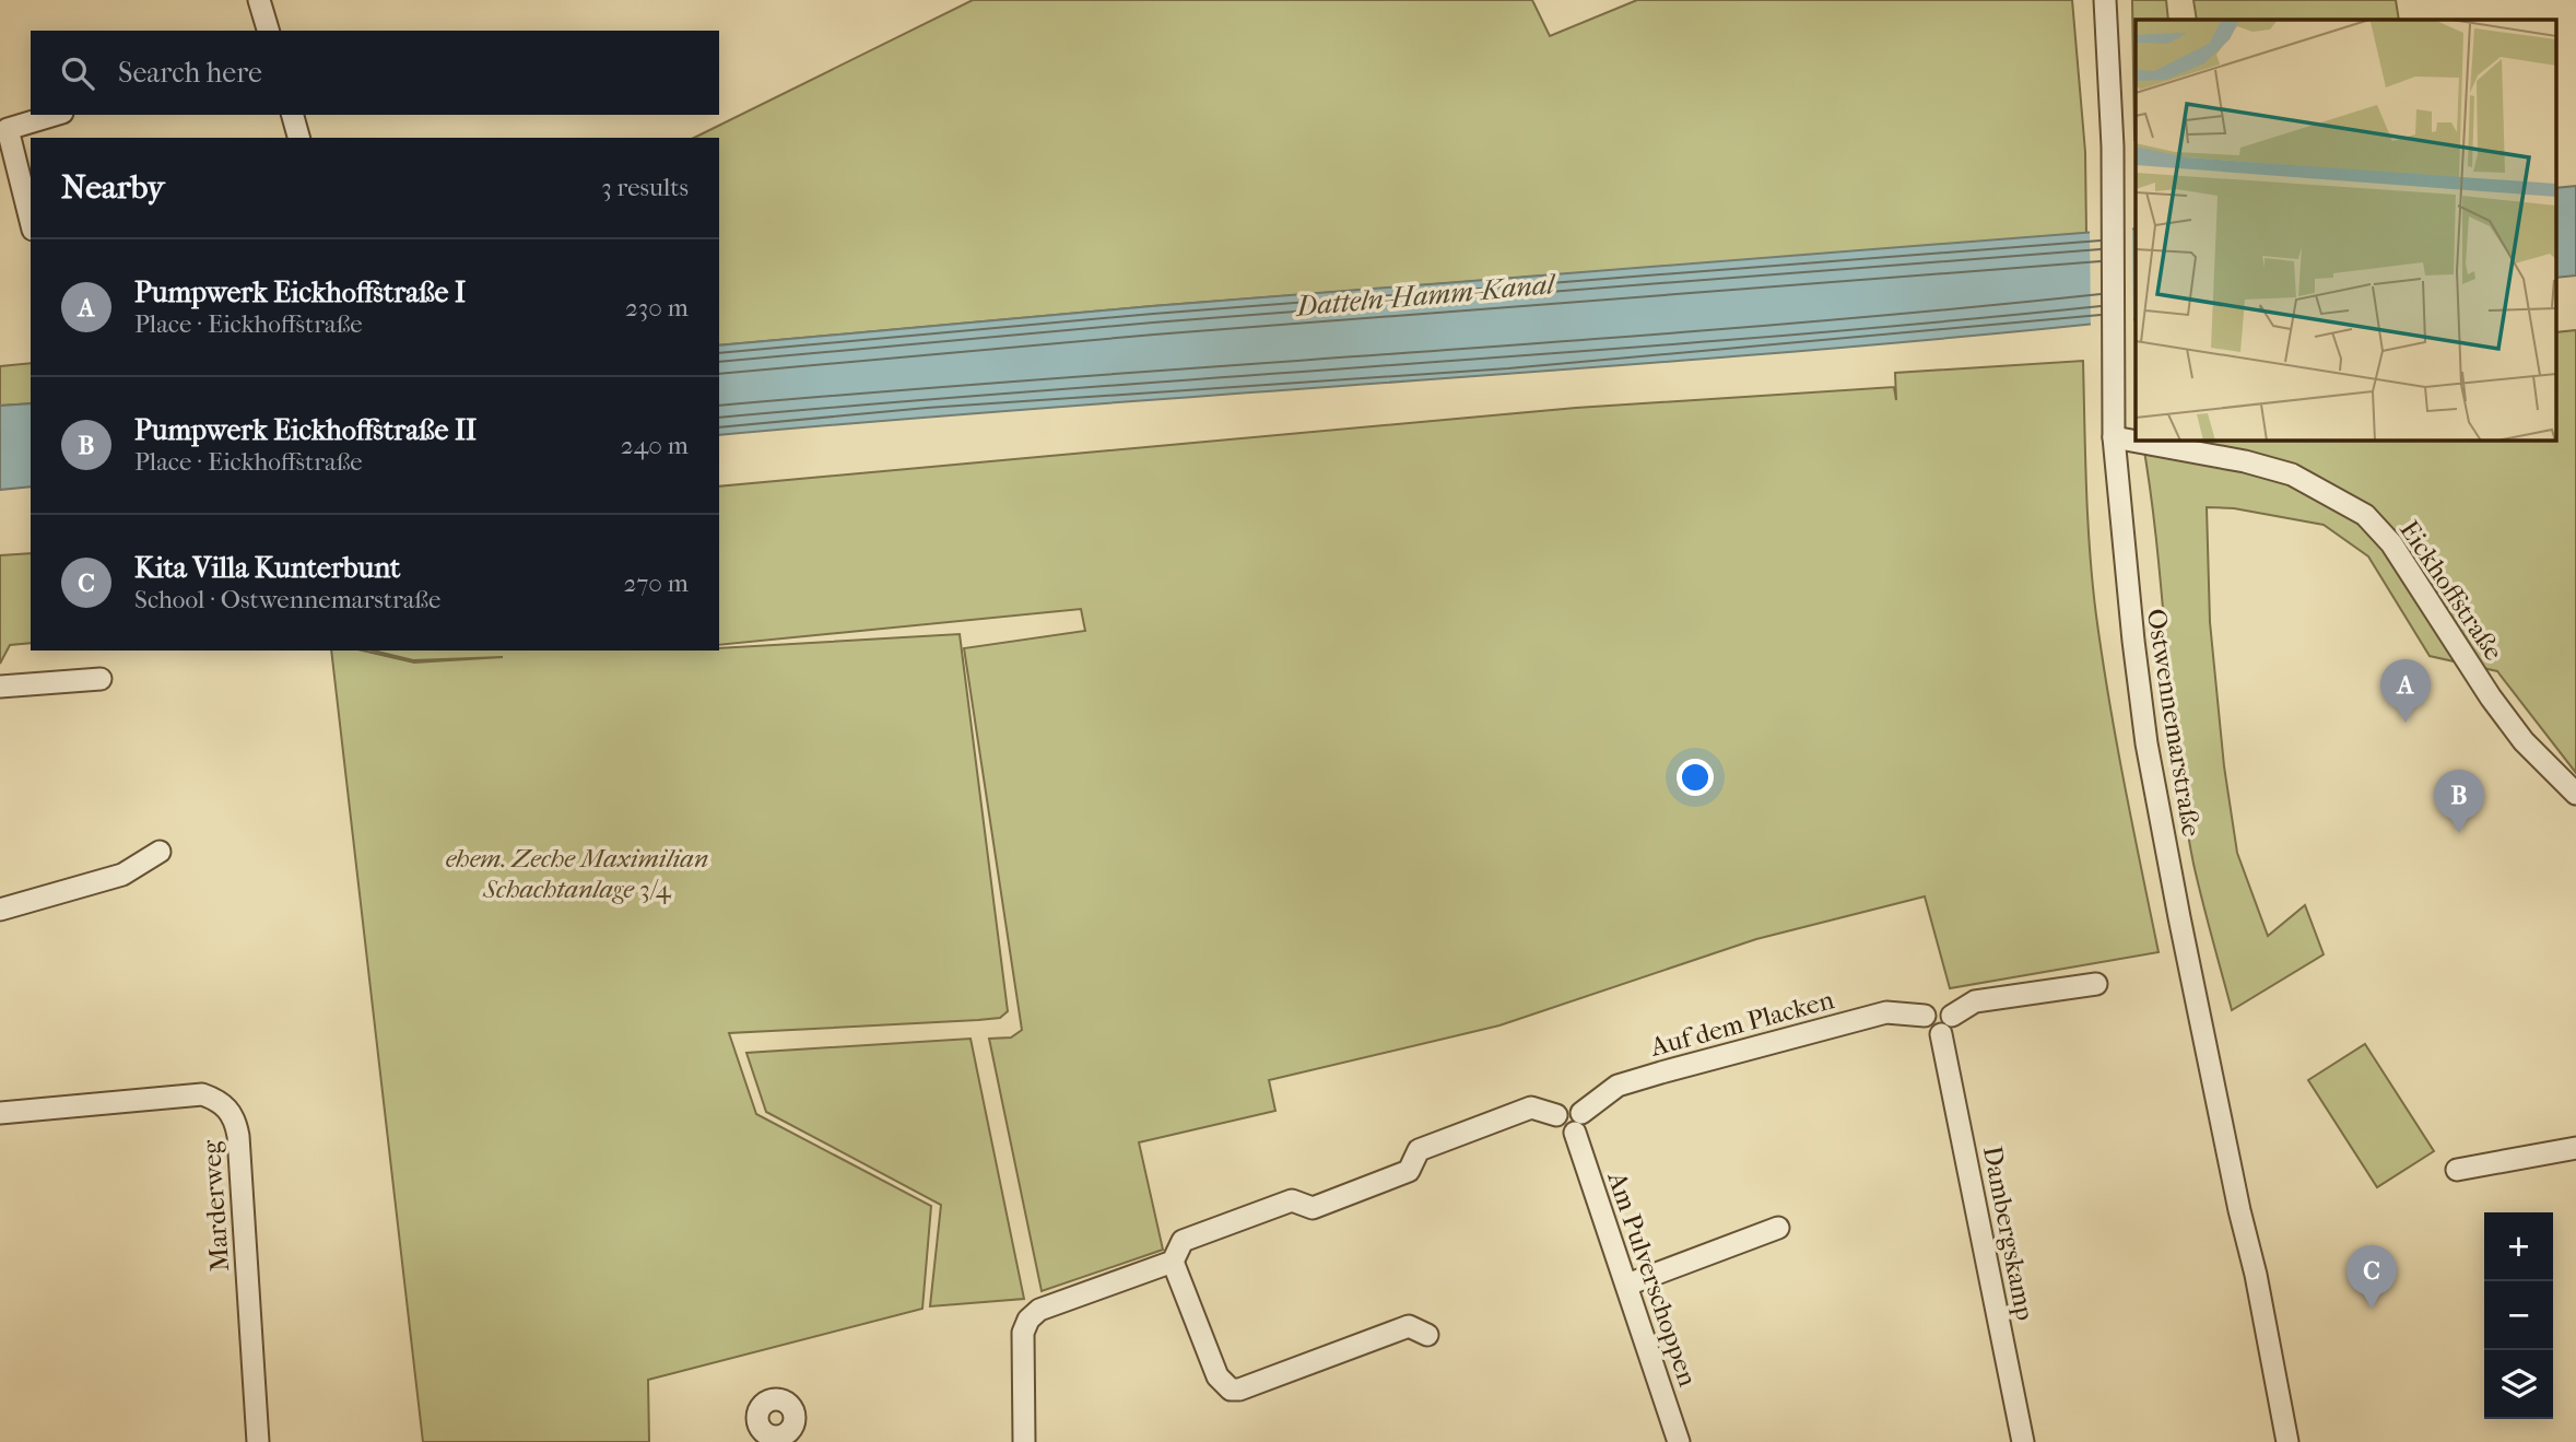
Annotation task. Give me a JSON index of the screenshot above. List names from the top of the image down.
{
  "streets": {
    "street": [
      "Eickhoffstraße",
      "Ostwennemarstraße",
      "Auf dem Placken",
      "Marderweg",
      "Dambergskamp",
      "Am Pulverschoppen"
    ]
  },
  "crossings": [
    ["Eickhoffstraße", "Ostwennemarstraße"],
    ["Auf dem Placken", "Dambergskamp"],
    ["Auf dem Placken", "Am Pulverschoppen"]
  ],
  "water": ["Datteln-Hamm-Kanal"],
  "parks": ["ehem. Zeche Maximilian Schachtanlage 3/4"],
  "page": {
    "search": "Search here",
    "heading": ["Nearby", "3 results"],
    "list": [
      {
        "mark": "A",
        "name": "Pumpwerk Eickhoffstraße I",
        "note": "Place · Eickhoffstraße",
        "value": "230 m"
      },
      {
        "mark": "B",
        "name": "Pumpwerk Eickhoffstraße II",
        "note": "Place · Eickhoffstraße",
        "value": "240 m"
      },
      {
        "mark": "C",
        "name": "Kita Villa Kunterbunt",
        "note": "School · Ostwennemarstraße",
        "value": "270 m"
      }
    ],
    "pins": ["A", "B", "C"],
    "map_buttons": ["+", "−"]
  }
}
